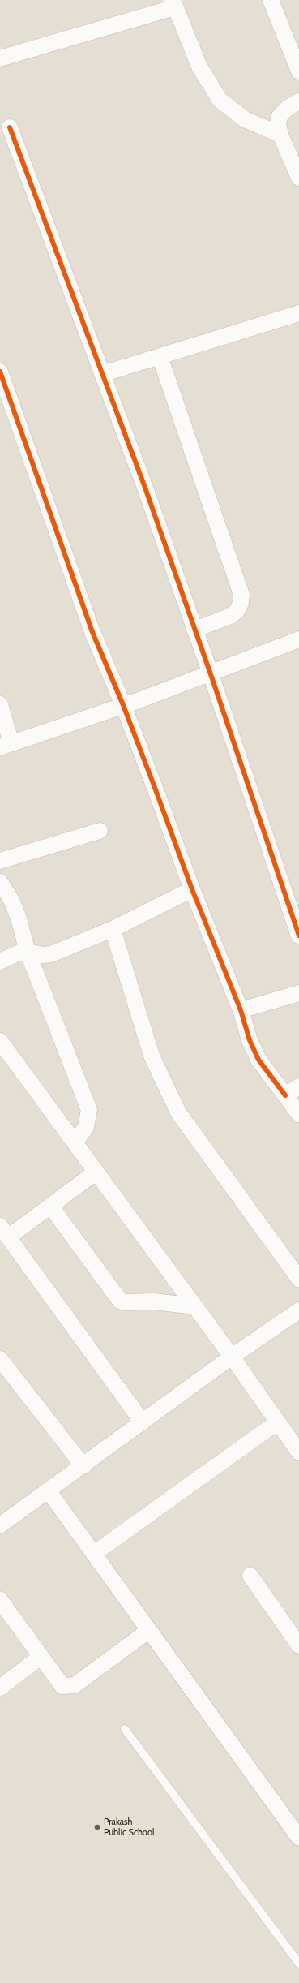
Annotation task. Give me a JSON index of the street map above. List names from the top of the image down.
{
  "places": ["Prakash Public School"]
}
